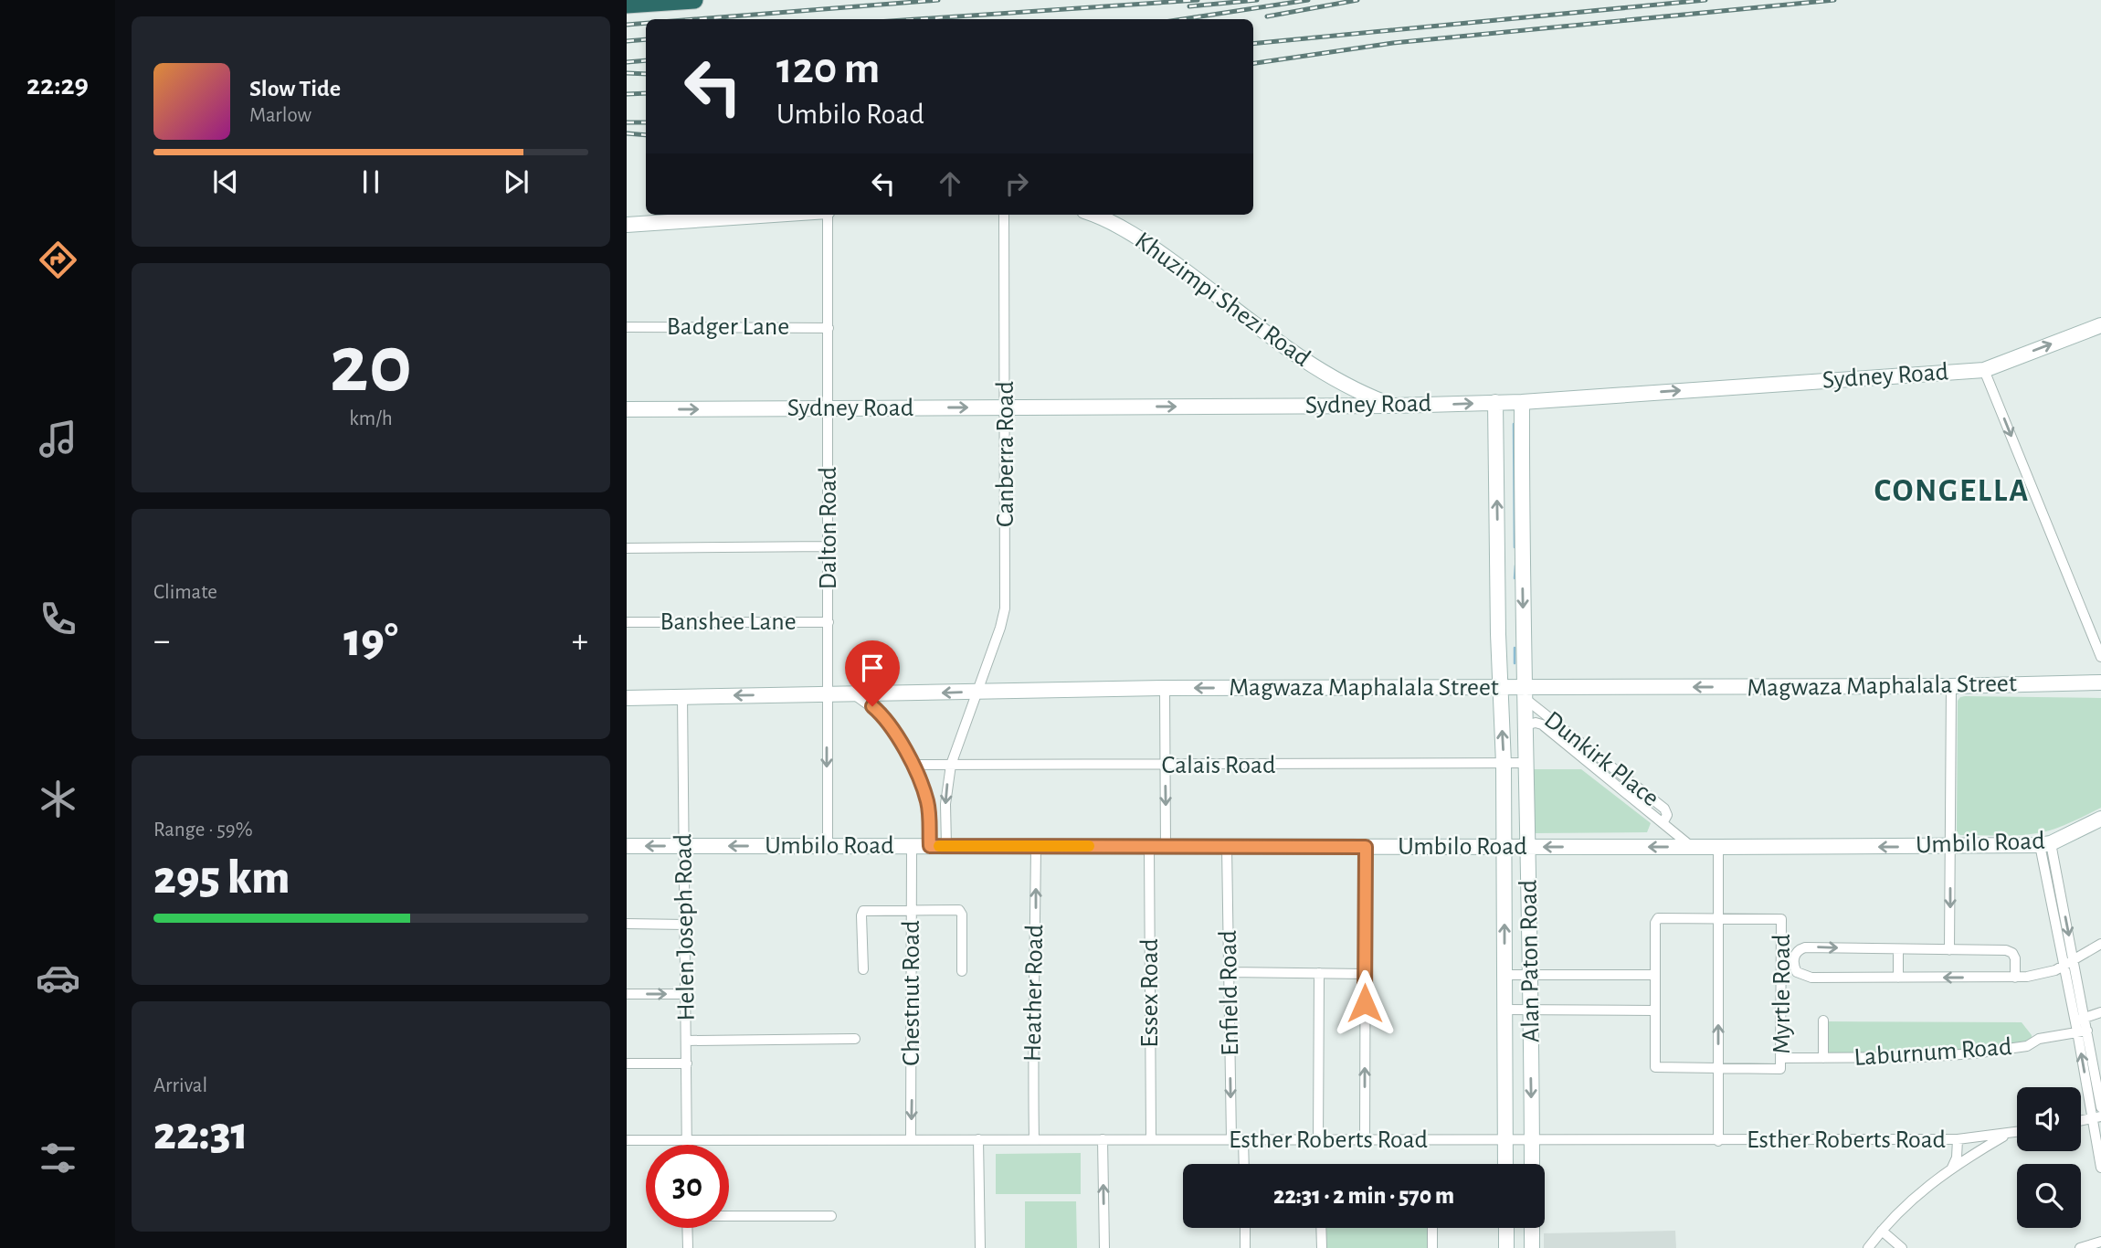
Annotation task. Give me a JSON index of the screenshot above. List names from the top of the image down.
{
  "streets": {
    "street": [
      "Khuzimpi Shezi Road",
      "Badger Lane",
      "Sydney Road",
      "Canberra Road",
      "Dalton Road",
      "Banshee Lane",
      "Magwaza Maphalala Street",
      "Dunkirk Place",
      "Calais Road",
      "Umbilo Road",
      "Helen Joseph Road",
      "Alan Paton Road",
      "Chestnut Road",
      "Heather Road",
      "Essex Road",
      "Enfield Road",
      "Myrtle Road",
      "Laburnum Road",
      "Esther Roberts Road"
    ]
  },
  "crossings": [
    ["Khuzimpi Shezi Road", "Sydney Road"],
    ["Badger Lane", "Dalton Road"],
    ["Sydney Road", "Canberra Road"],
    ["Sydney Road", "Dalton Road"],
    ["Sydney Road", "Alan Paton Road"],
    ["Canberra Road", "Magwaza Maphalala Street"],
    ["Canberra Road", "Calais Road"],
    ["Canberra Road", "Umbilo Road"],
    ["Dalton Road", "Banshee Lane"],
    ["Dalton Road", "Magwaza Maphalala Street"],
    ["Dalton Road", "Umbilo Road"],
    ["Magwaza Maphalala Street", "Dunkirk Place"],
    ["Magwaza Maphalala Street", "Helen Joseph Road"],
    ["Magwaza Maphalala Street", "Alan Paton Road"],
    ["Dunkirk Place", "Umbilo Road"],
    ["Dunkirk Place", "Alan Paton Road"],
    ["Calais Road", "Alan Paton Road"],
    ["Umbilo Road", "Helen Joseph Road"],
    ["Umbilo Road", "Alan Paton Road"],
    ["Umbilo Road", "Chestnut Road"],
    ["Umbilo Road", "Heather Road"],
    ["Umbilo Road", "Essex Road"],
    ["Umbilo Road", "Enfield Road"],
    ["Helen Joseph Road", "Esther Roberts Road"],
    ["Alan Paton Road", "Esther Roberts Road"],
    ["Chestnut Road", "Esther Roberts Road"],
    ["Heather Road", "Esther Roberts Road"],
    ["Essex Road", "Esther Roberts Road"],
    ["Enfield Road", "Esther Roberts Road"],
    ["Myrtle Road", "Laburnum Road"]
  ],
  "one_way": [
    "Sydney Road",
    "Magwaza Maphalala Street",
    "Chestnut Road",
    "Heather Road",
    "Enfield Road"
  ],
  "districts": ["CONGELLA"],
  "page": {
    "tabs": "22:29",
    "turn": ["120 m", "Umbilo Road"],
    "song": ["Slow Tide", "Marlow"],
    "tile": [
      ["20", "km/h"],
      "Climate",
      ["Range · 59%", "295 km"],
      ["Arrival", "22:31"]
    ],
    "heat": ["−", "19°", "+"],
    "limit": "30",
    "trip": "22:31 · 2 min · 570 m"
  }
}
